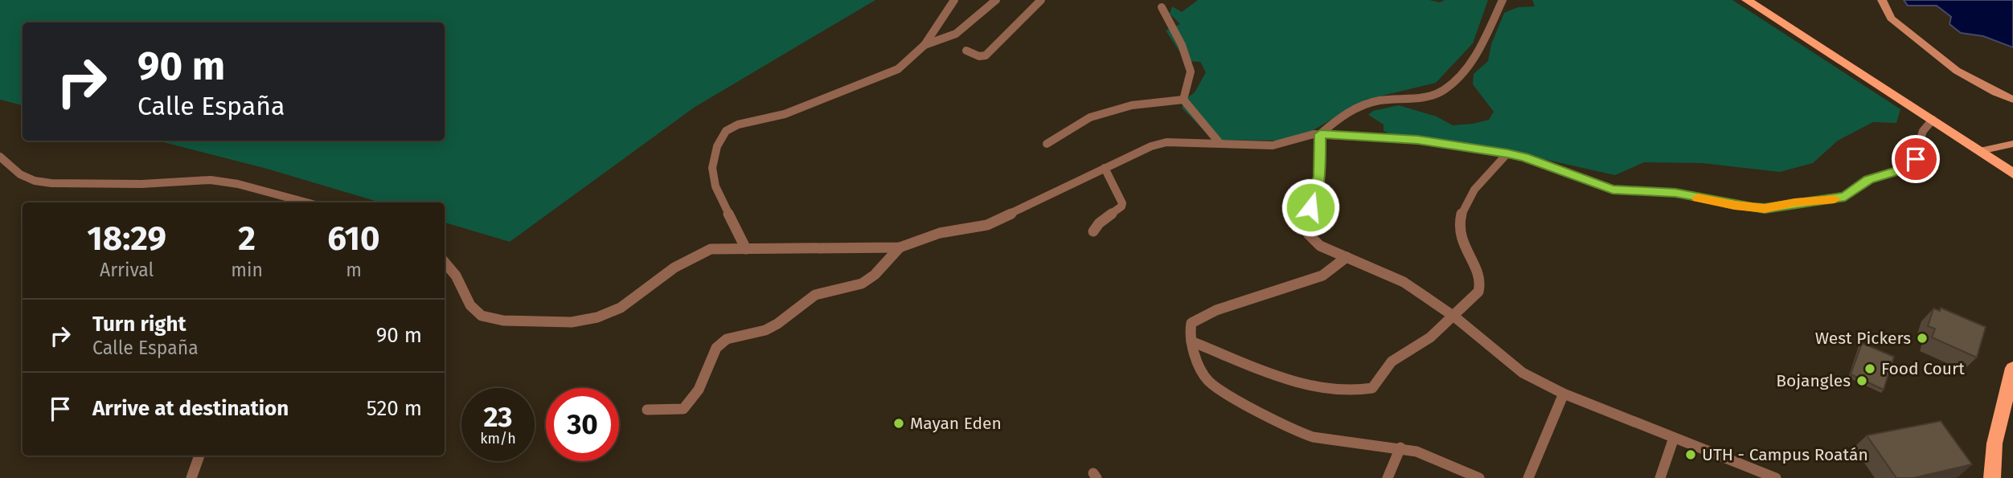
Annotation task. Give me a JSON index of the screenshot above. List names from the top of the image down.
{
  "places": [
    "West Pickers",
    "Food Court",
    "Bojangles",
    "Mayan Eden",
    "UTH - Campus Roatán"
  ],
  "page": {
    "turn": ["90 m", "Calle España"],
    "eta": [
      "18:29",
      "Arrival",
      "2",
      "min",
      "610",
      "m"
    ],
    "list": [
      {
        "name": "Turn right",
        "note": "Calle España",
        "value": "90 m"
      },
      {
        "name": "Arrive at destination",
        "value": "520 m"
      }
    ],
    "speed": "23 km/h",
    "limit": "30"
  }
}
